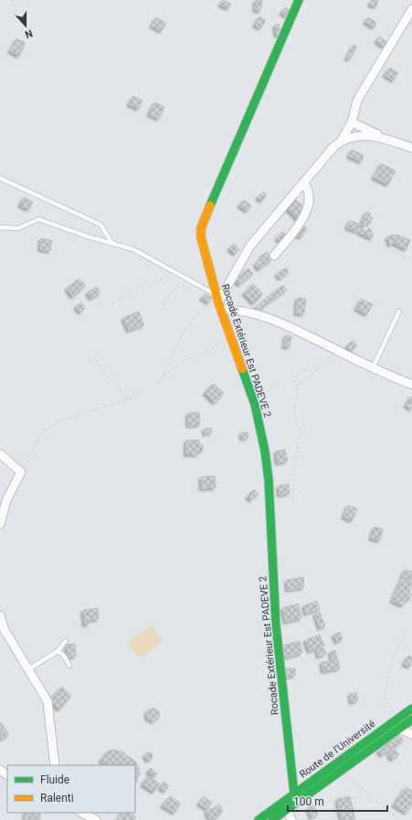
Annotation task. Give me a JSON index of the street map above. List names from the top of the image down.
{
  "streets": {
    "street": ["Rocade Extérieur Est PADEVE 2", "Route de l'Université"]
  },
  "crossings": [
    ["Rocade Extérieur Est PADEVE 2", "Route de l'Université"]
  ],
  "legend": ["Fluide", "Ralenti"],
  "scale_bar": "100 m",
  "north": "bottom"
}
